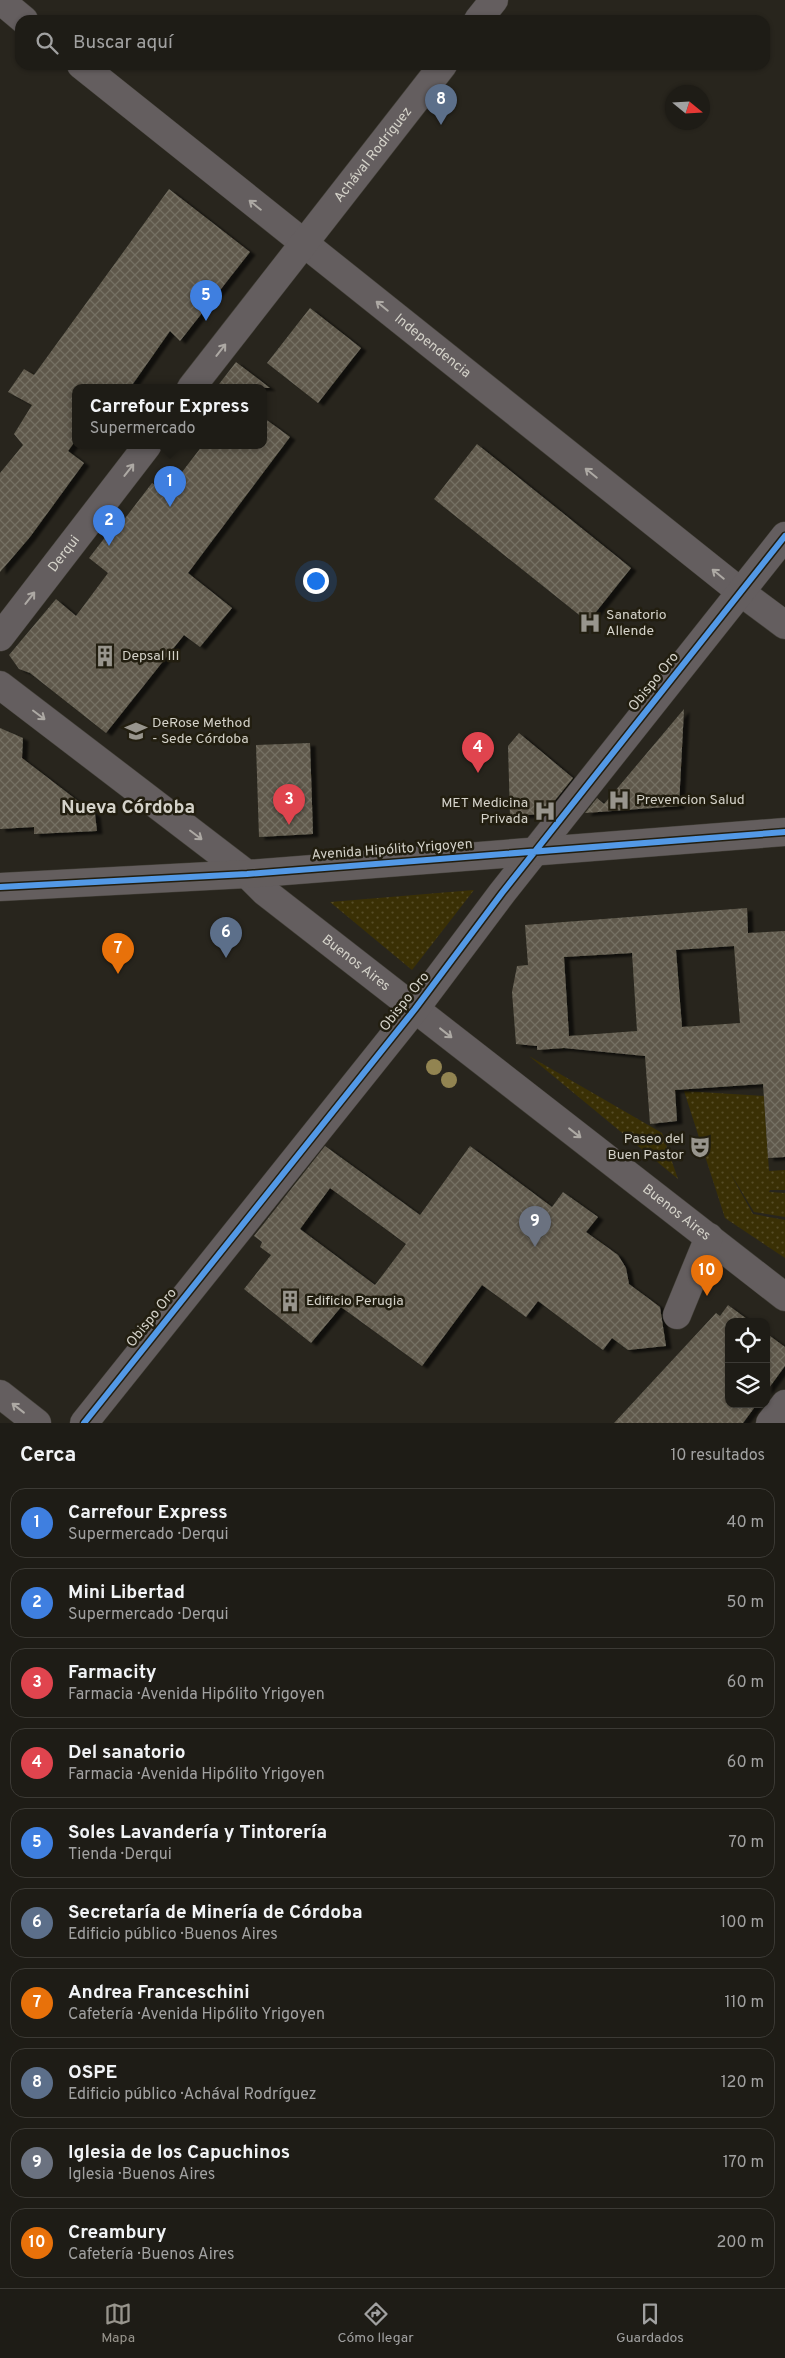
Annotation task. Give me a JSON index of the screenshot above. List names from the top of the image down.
{
  "streets": {
    "main road": ["Avenida Hipólito Yrigoyen"],
    "street": [
      "Achával Rodríguez",
      "Independencia",
      "Derqui",
      "Obispo Oro",
      "Buenos Aires"
    ]
  },
  "crossings": [
    ["Achával Rodríguez", "Independencia"],
    ["Independencia", "Obispo Oro"],
    ["Obispo Oro", "Avenida Hipólito Yrigoyen"],
    ["Obispo Oro", "Buenos Aires"],
    ["Avenida Hipólito Yrigoyen", "Buenos Aires"]
  ],
  "one_way": ["Independencia", "Derqui", "Buenos Aires"],
  "districts": ["Nueva Córdoba"],
  "places": {
    "hospital": ["Sanatorio Allende", "Prevencion Salud", "MET Medicina Privada"],
    "building": ["Depsal III", "Edificio Perugia"],
    "school or university": ["DeRose Method - Sede Córdoba"],
    "theatre": ["Paseo del Buen Pastor"]
  },
  "north": "right",
  "page": {
    "search": "Buscar aquí",
    "pins": [
      "8",
      "5",
      "1",
      "2",
      "4",
      "3",
      "6",
      "7",
      "9",
      "10"
    ],
    "popup": ["Carrefour Express", "Supermercado"],
    "heading": ["Cerca", "10 resultados"],
    "list": [
      {
        "mark": "1",
        "name": "Carrefour Express",
        "note": "Supermercado · Derqui",
        "value": "40 m"
      },
      {
        "mark": "2",
        "name": "Mini Libertad",
        "note": "Supermercado · Derqui",
        "value": "50 m"
      },
      {
        "mark": "3",
        "name": "Farmacity",
        "note": "Farmacia · Avenida Hipólito Yrigoyen",
        "value": "60 m"
      },
      {
        "mark": "4",
        "name": "Del sanatorio",
        "note": "Farmacia · Avenida Hipólito Yrigoyen",
        "value": "60 m"
      },
      {
        "mark": "5",
        "name": "Soles Lavandería y Tintorería",
        "note": "Tienda · Derqui",
        "value": "70 m"
      },
      {
        "mark": "6",
        "name": "Secretaría de Minería de Córdoba",
        "note": "Edificio público · Buenos Aires",
        "value": "100 m"
      },
      {
        "mark": "7",
        "name": "Andrea Franceschini",
        "note": "Cafetería · Avenida Hipólito Yrigoyen",
        "value": "110 m"
      },
      {
        "mark": "8",
        "name": "OSPE",
        "note": "Edificio público · Achával Rodríguez",
        "value": "120 m"
      },
      {
        "mark": "9",
        "name": "Iglesia de los Capuchinos",
        "note": "Iglesia · Buenos Aires",
        "value": "170 m"
      },
      {
        "mark": "10",
        "name": "Creambury",
        "note": "Cafetería · Buenos Aires",
        "value": "200 m"
      }
    ],
    "nav": ["Mapa", "Cómo llegar", "Guardados"]
  }
}
